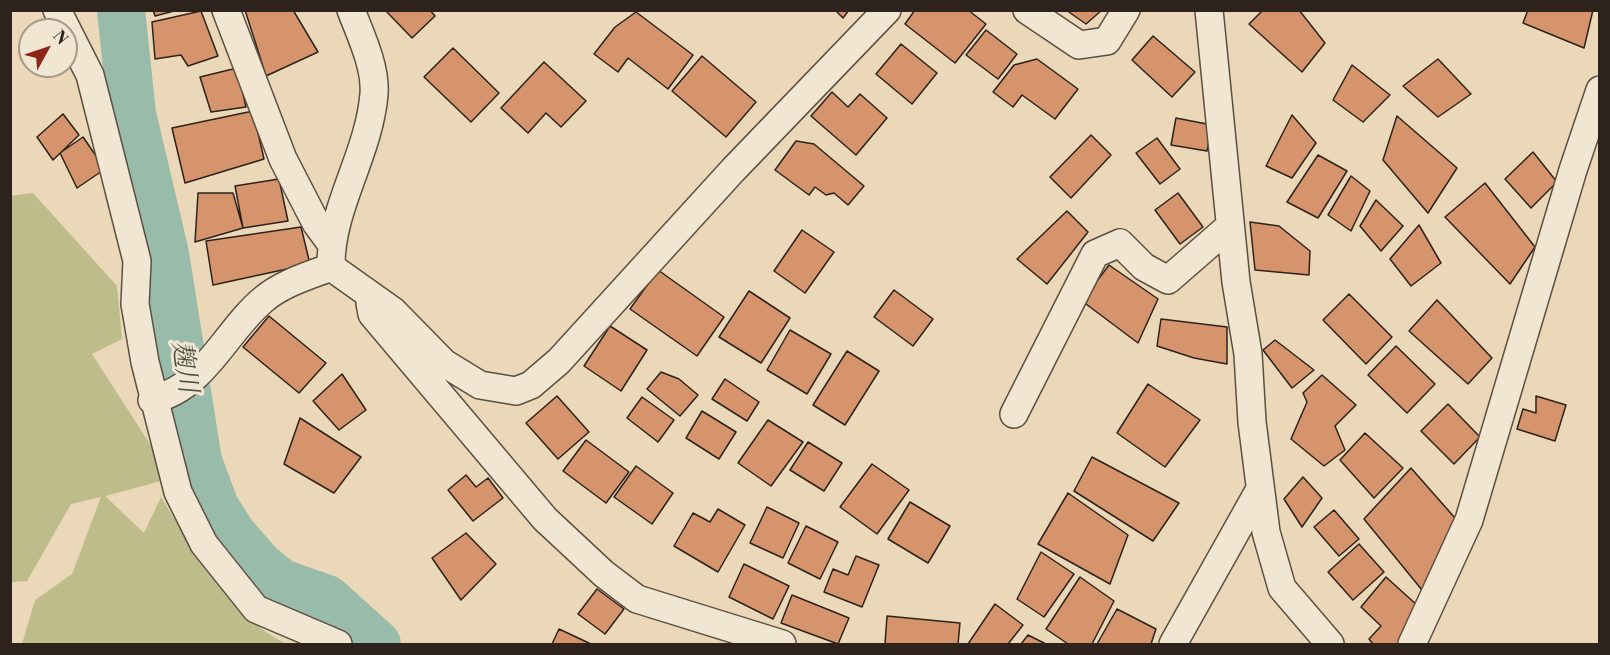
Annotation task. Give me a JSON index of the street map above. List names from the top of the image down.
{
  "water": ["麹川"],
  "north": "top right"
}
